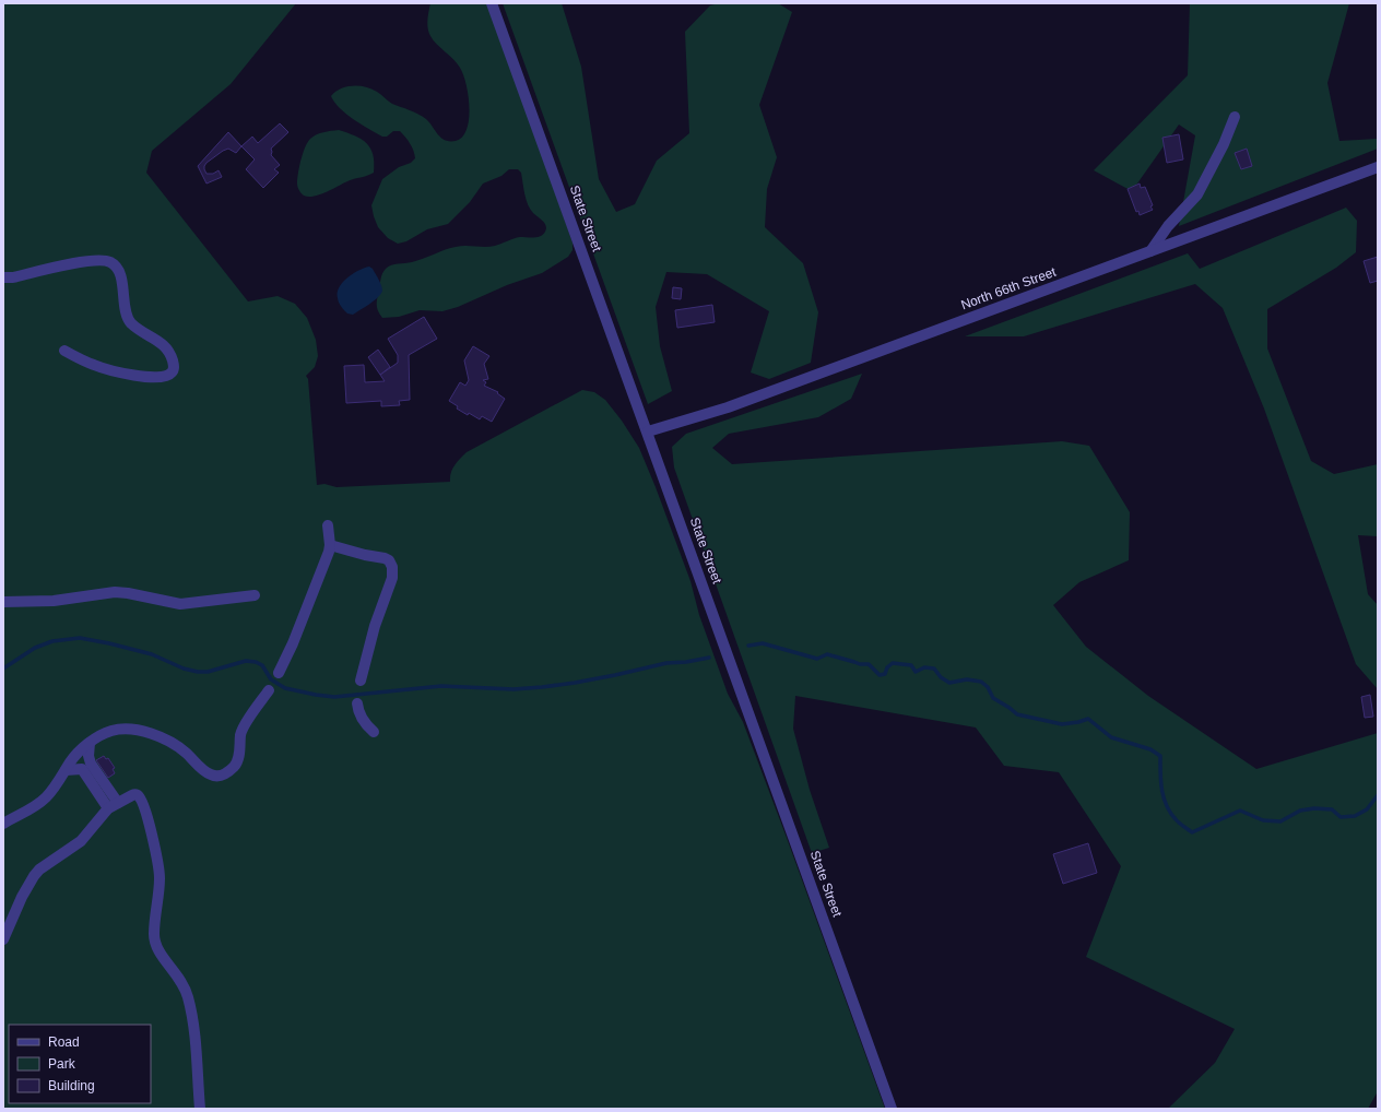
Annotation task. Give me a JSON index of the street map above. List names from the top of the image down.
{
  "streets": {
    "street": ["State Street", "North 66th Street"]
  },
  "crossings": [
    ["State Street", "North 66th Street"]
  ],
  "legend": ["Road", "Park", "Building"]
}
